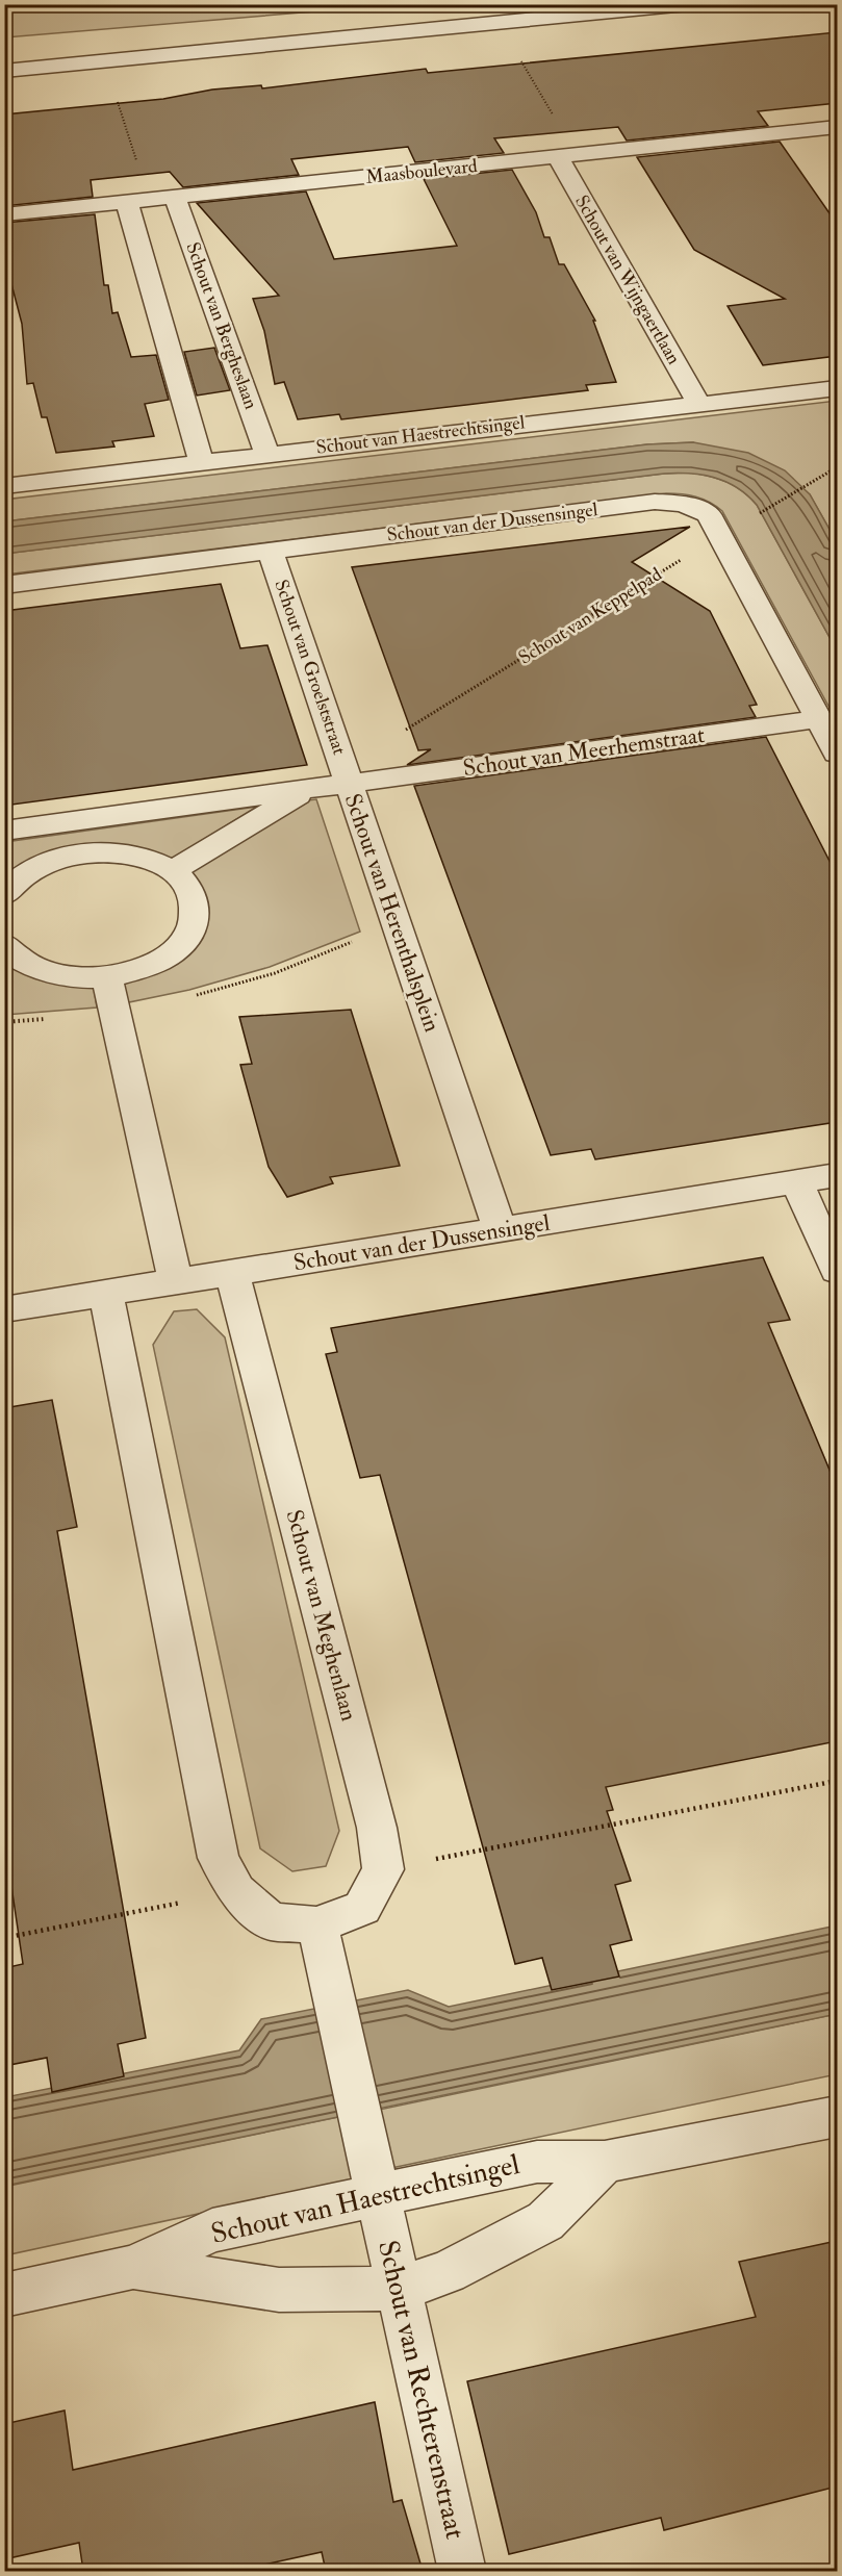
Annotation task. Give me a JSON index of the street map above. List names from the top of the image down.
{
  "streets": {
    "street": [
      "Maasboulevard",
      "Schout van Wijngaertlaan",
      "Schout van Bergheslaan",
      "Schout van Haestrechtsingel",
      "Schout van der Dussensingel",
      "Schout van Groelststraat",
      "Schout van Meerhemstraat",
      "Schout van Herenthalsplein",
      "Schout van Meghenlaan",
      "Schout van Rechterenstraat"
    ],
    "path": ["Schout van Keppelpad"]
  },
  "crossings": [
    ["Maasboulevard", "Schout van Wijngaertlaan"],
    ["Maasboulevard", "Schout van Bergheslaan"],
    ["Schout van Wijngaertlaan", "Schout van Haestrechtsingel"],
    ["Schout van Bergheslaan", "Schout van Haestrechtsingel"],
    ["Schout van Haestrechtsingel", "Schout van Rechterenstraat"],
    ["Schout van der Dussensingel", "Schout van Keppelpad"],
    ["Schout van der Dussensingel", "Schout van Groelststraat"],
    ["Schout van der Dussensingel", "Schout van Meerhemstraat"],
    ["Schout van der Dussensingel", "Schout van Herenthalsplein"],
    ["Schout van der Dussensingel", "Schout van Meghenlaan"],
    ["Schout van Keppelpad", "Schout van Groelststraat"],
    ["Schout van Keppelpad", "Schout van Meerhemstraat"],
    ["Schout van Keppelpad", "Schout van Herenthalsplein"],
    ["Schout van Groelststraat", "Schout van Meerhemstraat"],
    ["Schout van Groelststraat", "Schout van Herenthalsplein"],
    ["Schout van Meerhemstraat", "Schout van Herenthalsplein"]
  ]
}
